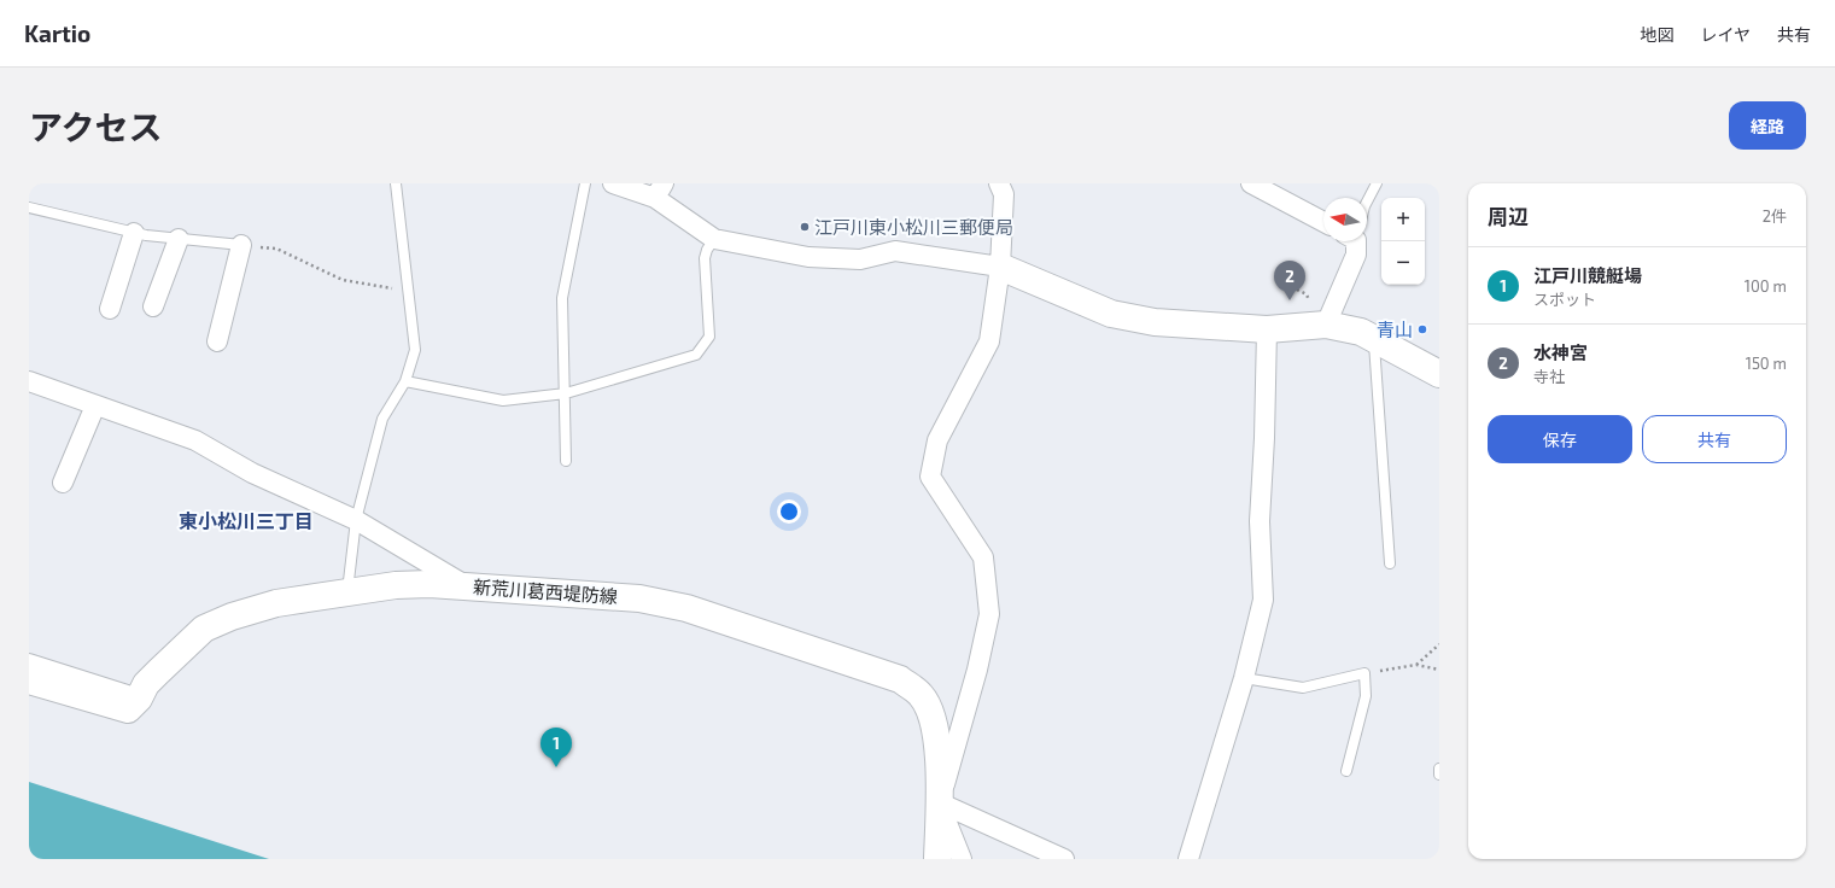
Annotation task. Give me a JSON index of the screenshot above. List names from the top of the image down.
{
  "streets": {
    "main road": ["新荒川葛西堤防線"]
  },
  "districts": ["東小松川三丁目"],
  "places": ["江戸川東小松川三郵便局", "青山"],
  "north": "left",
  "page": {
    "header": "Kartio",
    "nav": ["地図", "レイヤ", "共有"],
    "title": "アクセス",
    "buttons": [
      "経路",
      ["保存", "共有"]
    ],
    "heading": ["周辺", "2件"],
    "map_buttons": ["+", "−"],
    "list": [
      {
        "mark": "1",
        "name": "江戸川競艇場",
        "note": "スポット",
        "value": "100 m"
      },
      {
        "mark": "2",
        "name": "水神宮",
        "note": "寺社",
        "value": "150 m"
      }
    ],
    "pins": ["2", "1"]
  }
}
